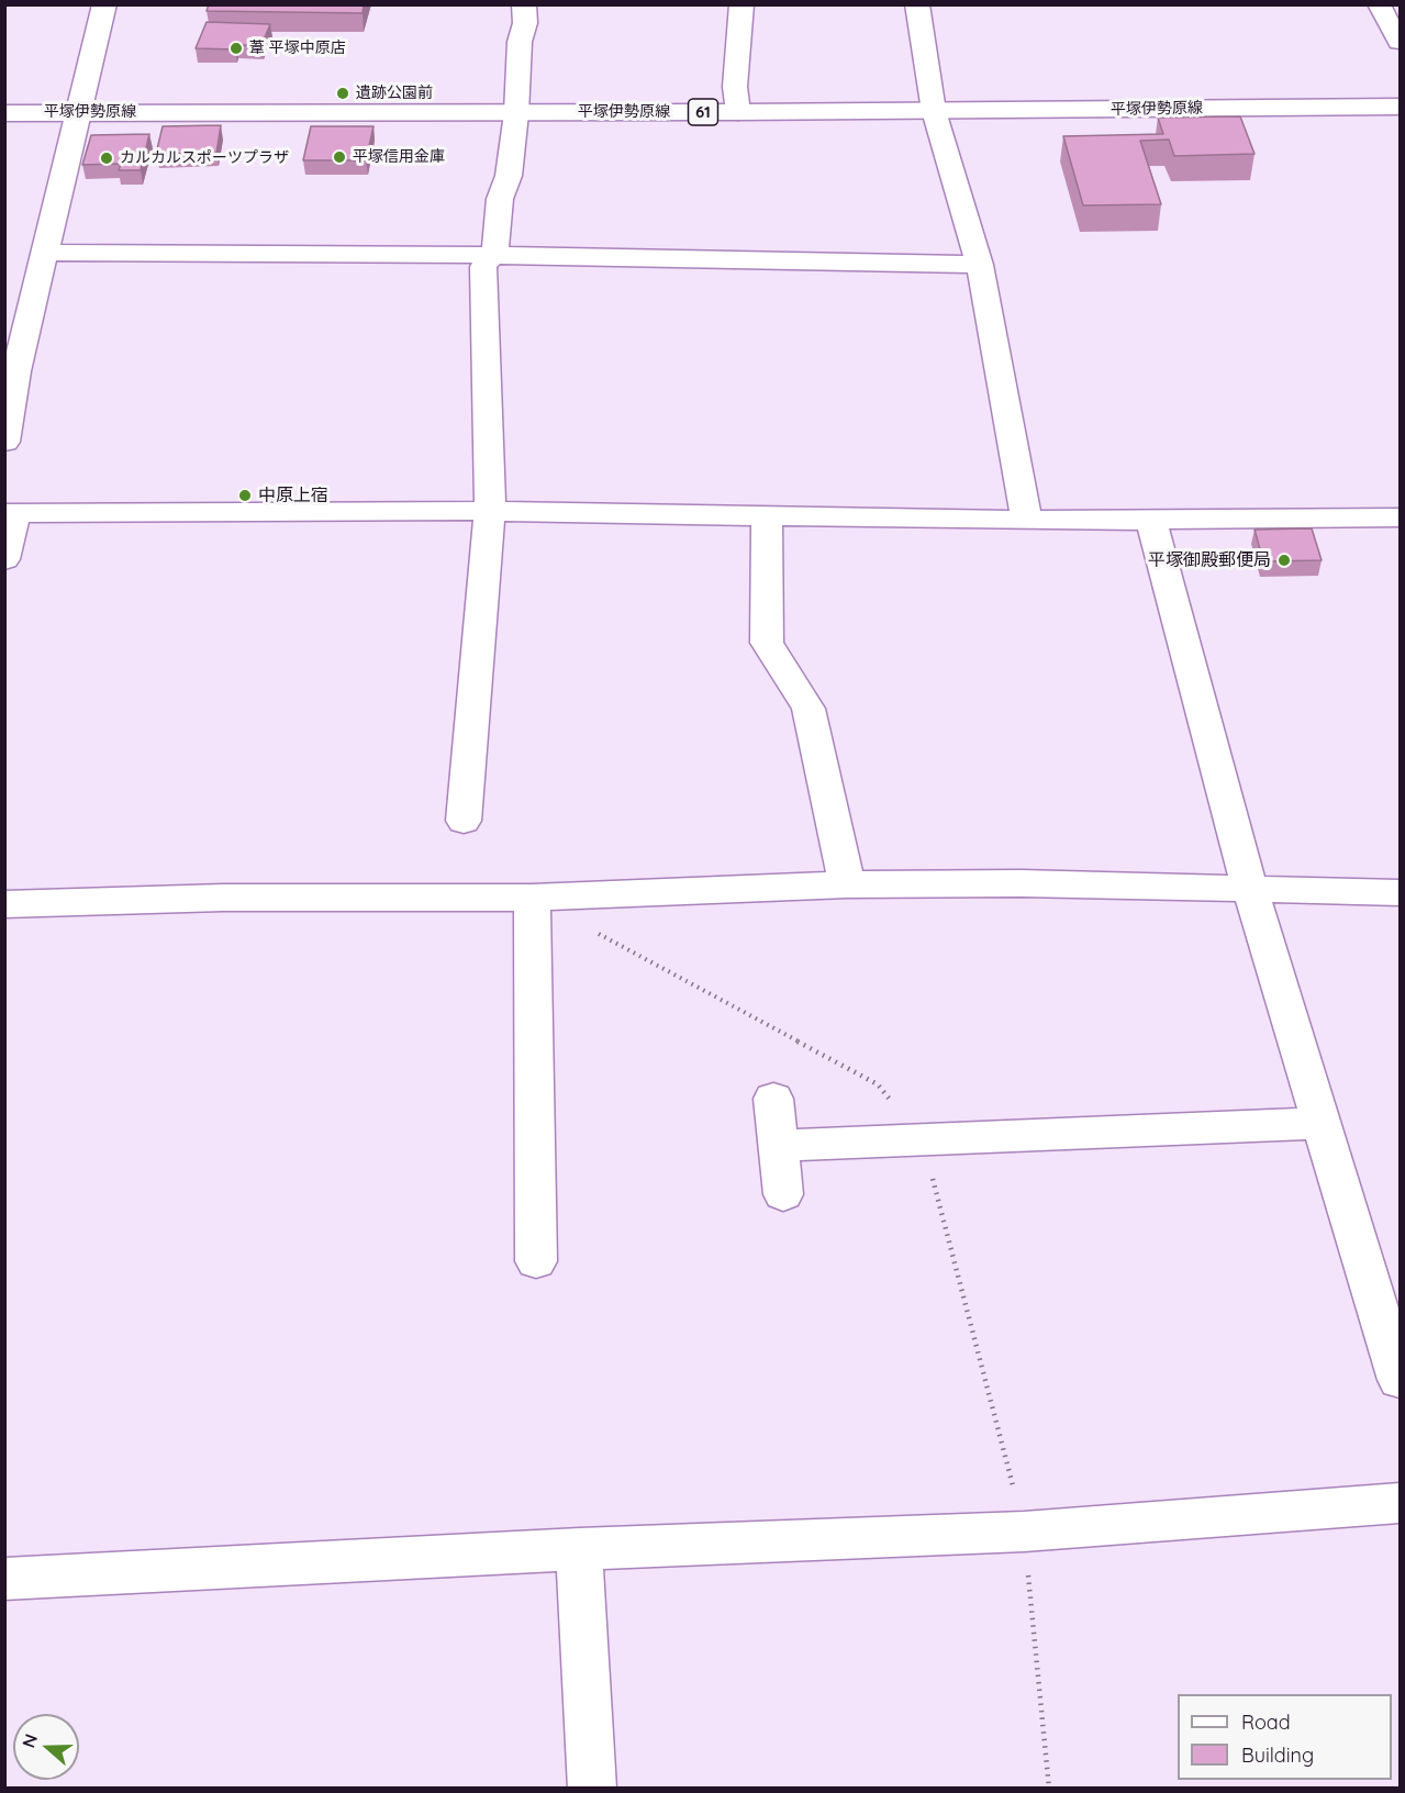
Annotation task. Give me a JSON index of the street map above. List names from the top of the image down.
{
  "streets": {
    "street": ["平塚伊勢原線", "61"]
  },
  "places": [
    "葦 平塚中原店",
    "遺跡公園前",
    "平塚信用金庫",
    "カルカルスポーツプラザ",
    "中原上宿",
    "平塚御殿郵便局"
  ],
  "legend": ["Road", "Building"],
  "north": "left"
}
